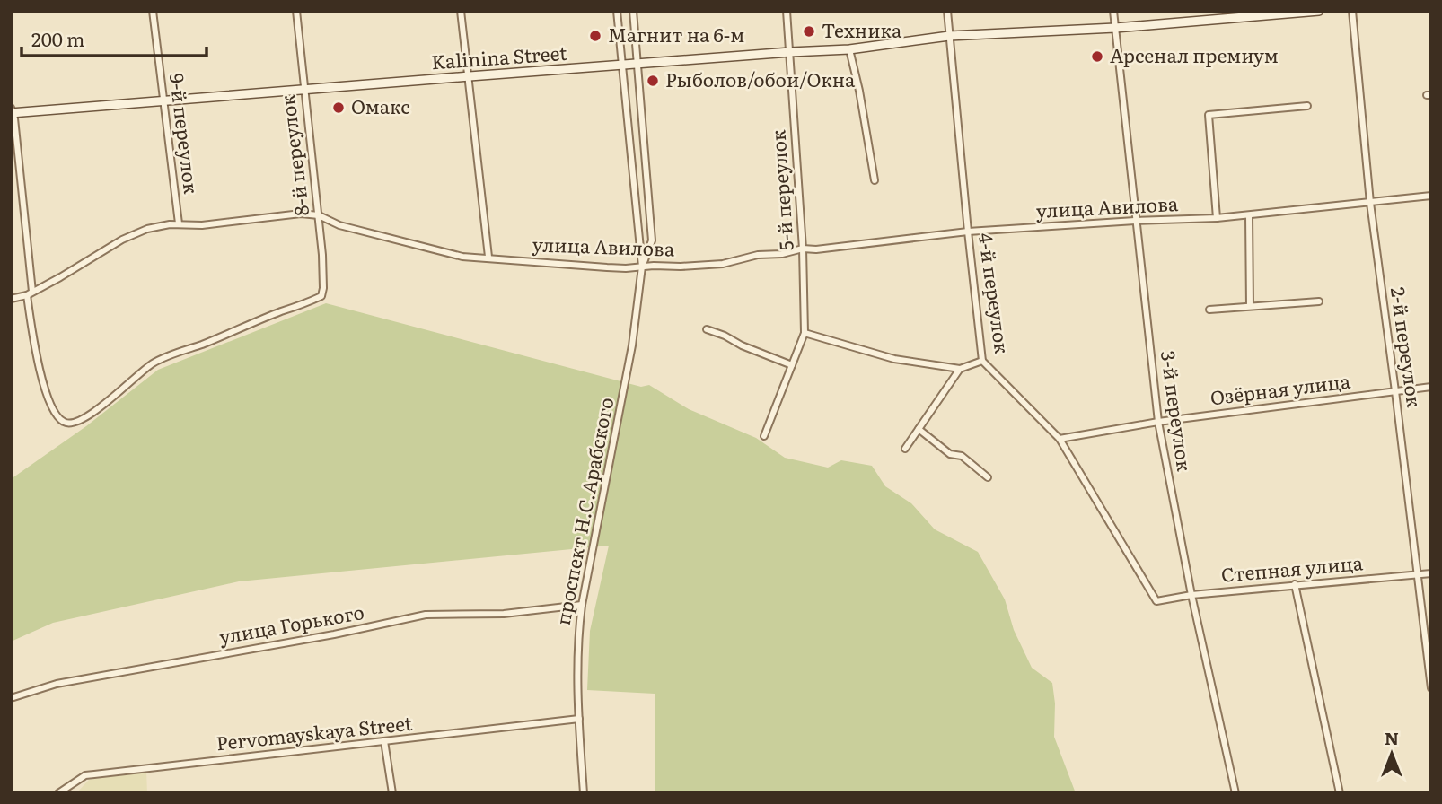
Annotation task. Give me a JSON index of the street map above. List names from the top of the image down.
{
  "streets": {
    "main road": ["Kalinina Street"],
    "street": [
      "9-й переулок",
      "8-й переулок",
      "5-й переулок",
      "улица Авилова",
      "4-й переулок",
      "2-й переулок",
      "Озёрная улица",
      "3-й переулок",
      "проспект Н.С.Арабского",
      "Степная улица",
      "улица Горького",
      "Pervomayskaya Street"
    ]
  },
  "crossings": [
    ["Kalinina Street", "9-й переулок"],
    ["Kalinina Street", "8-й переулок"],
    ["Kalinina Street", "5-й переулок"],
    ["Kalinina Street", "4-й переулок"],
    ["Kalinina Street", "3-й переулок"],
    ["9-й переулок", "улица Авилова"],
    ["8-й переулок", "улица Авилова"],
    ["5-й переулок", "улица Авилова"],
    ["улица Авилова", "4-й переулок"],
    ["улица Авилова", "2-й переулок"],
    ["улица Авилова", "3-й переулок"],
    ["улица Авилова", "проспект Н.С.Арабского"],
    ["4-й переулок", "Озёрная улица"],
    ["4-й переулок", "Степная улица"],
    ["2-й переулок", "Озёрная улица"],
    ["2-й переулок", "Степная улица"],
    ["Озёрная улица", "3-й переулок"],
    ["3-й переулок", "Степная улица"],
    ["проспект Н.С.Арабского", "улица Горького"],
    ["проспект Н.С.Арабского", "Pervomayskaya Street"]
  ],
  "places": [
    "Техника",
    "Магнит на 6-м",
    "Арсенал премиум",
    "Рыболов/обои/Окна",
    "Омакс"
  ],
  "scale_bar": "200 m",
  "north": "top"
}
